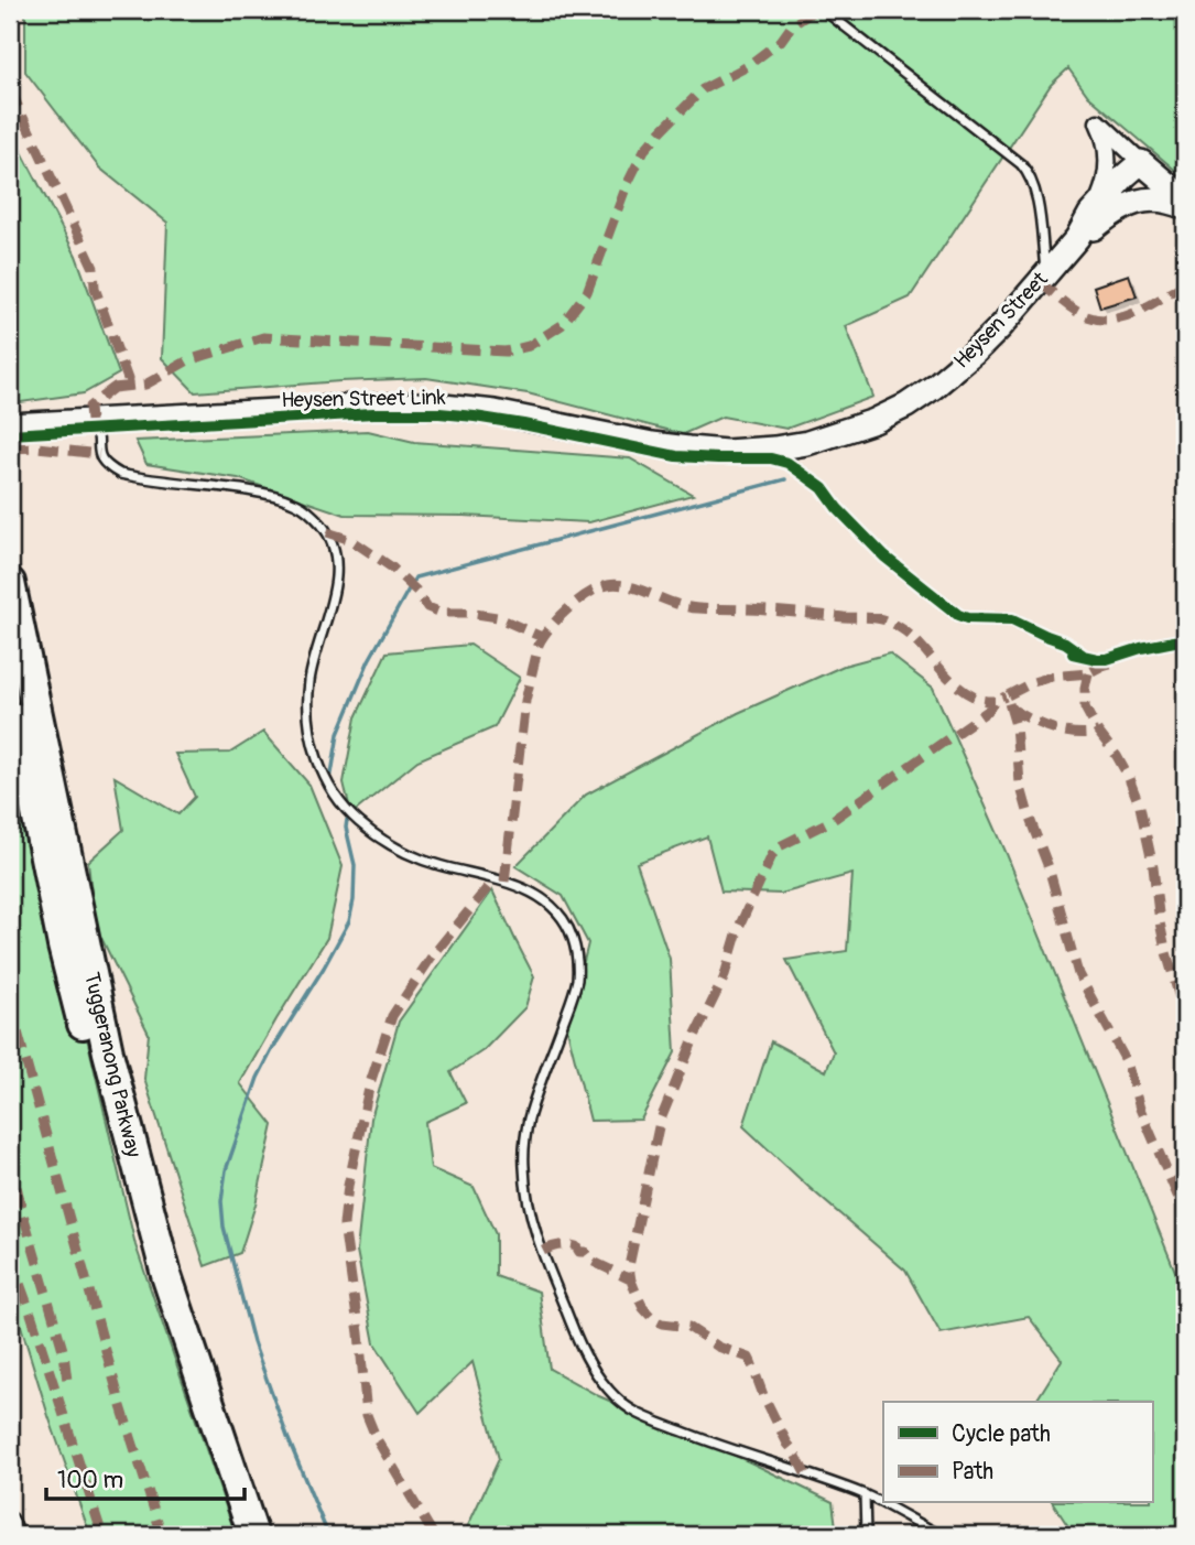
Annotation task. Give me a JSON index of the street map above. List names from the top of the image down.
{
  "streets": {
    "highway": ["Tuggeranong Parkway"],
    "main road": ["Heysen Street"],
    "cycle path": ["Heysen Street Link"]
  },
  "legend": ["Cycle path", "Path"],
  "scale_bar": "100 m"
}
